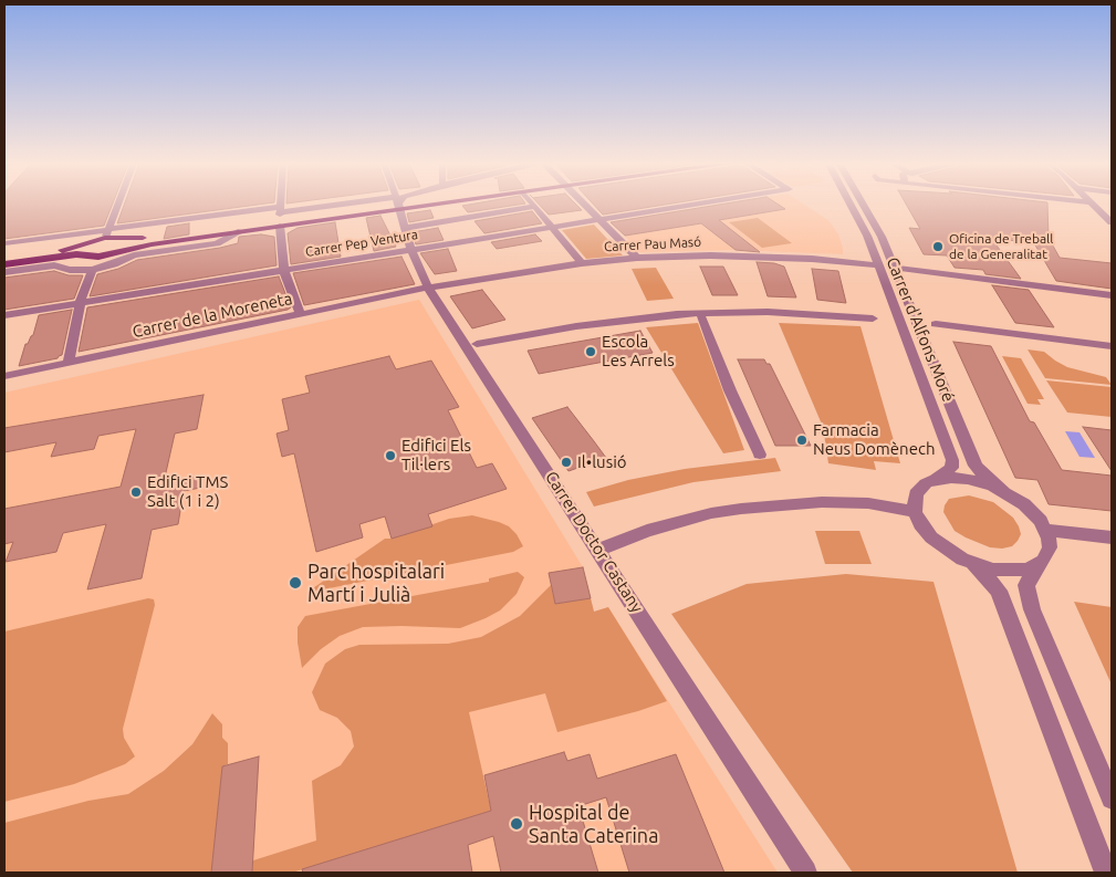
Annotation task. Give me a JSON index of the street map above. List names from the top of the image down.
{
  "streets": {
    "street": [
      "Carrer Pep Ventura",
      "Carrer Pau Masó",
      "Carrer de la Moreneta",
      "Carrer d'Alfons Moré",
      "Carrer Doctor Castany"
    ]
  },
  "crossings": [
    ["Carrer Pep Ventura", "Carrer Doctor Castany"],
    ["Carrer Pau Masó", "Carrer de la Moreneta"],
    ["Carrer Pau Masó", "Carrer d'Alfons Moré"],
    ["Carrer Pau Masó", "Carrer Doctor Castany"],
    ["Carrer de la Moreneta", "Carrer Doctor Castany"]
  ],
  "places": [
    "Oficina de Treball de la Generalitat",
    "Escola Les Arrels",
    "Farmacia Neus Domènech",
    "Edifici Els Til·lers",
    "Il•lusió",
    "Edifici TMS Salt (1 i 2)",
    "Parc hospitalari Martí i Julià",
    "Hospital de Santa Caterina"
  ]
}
